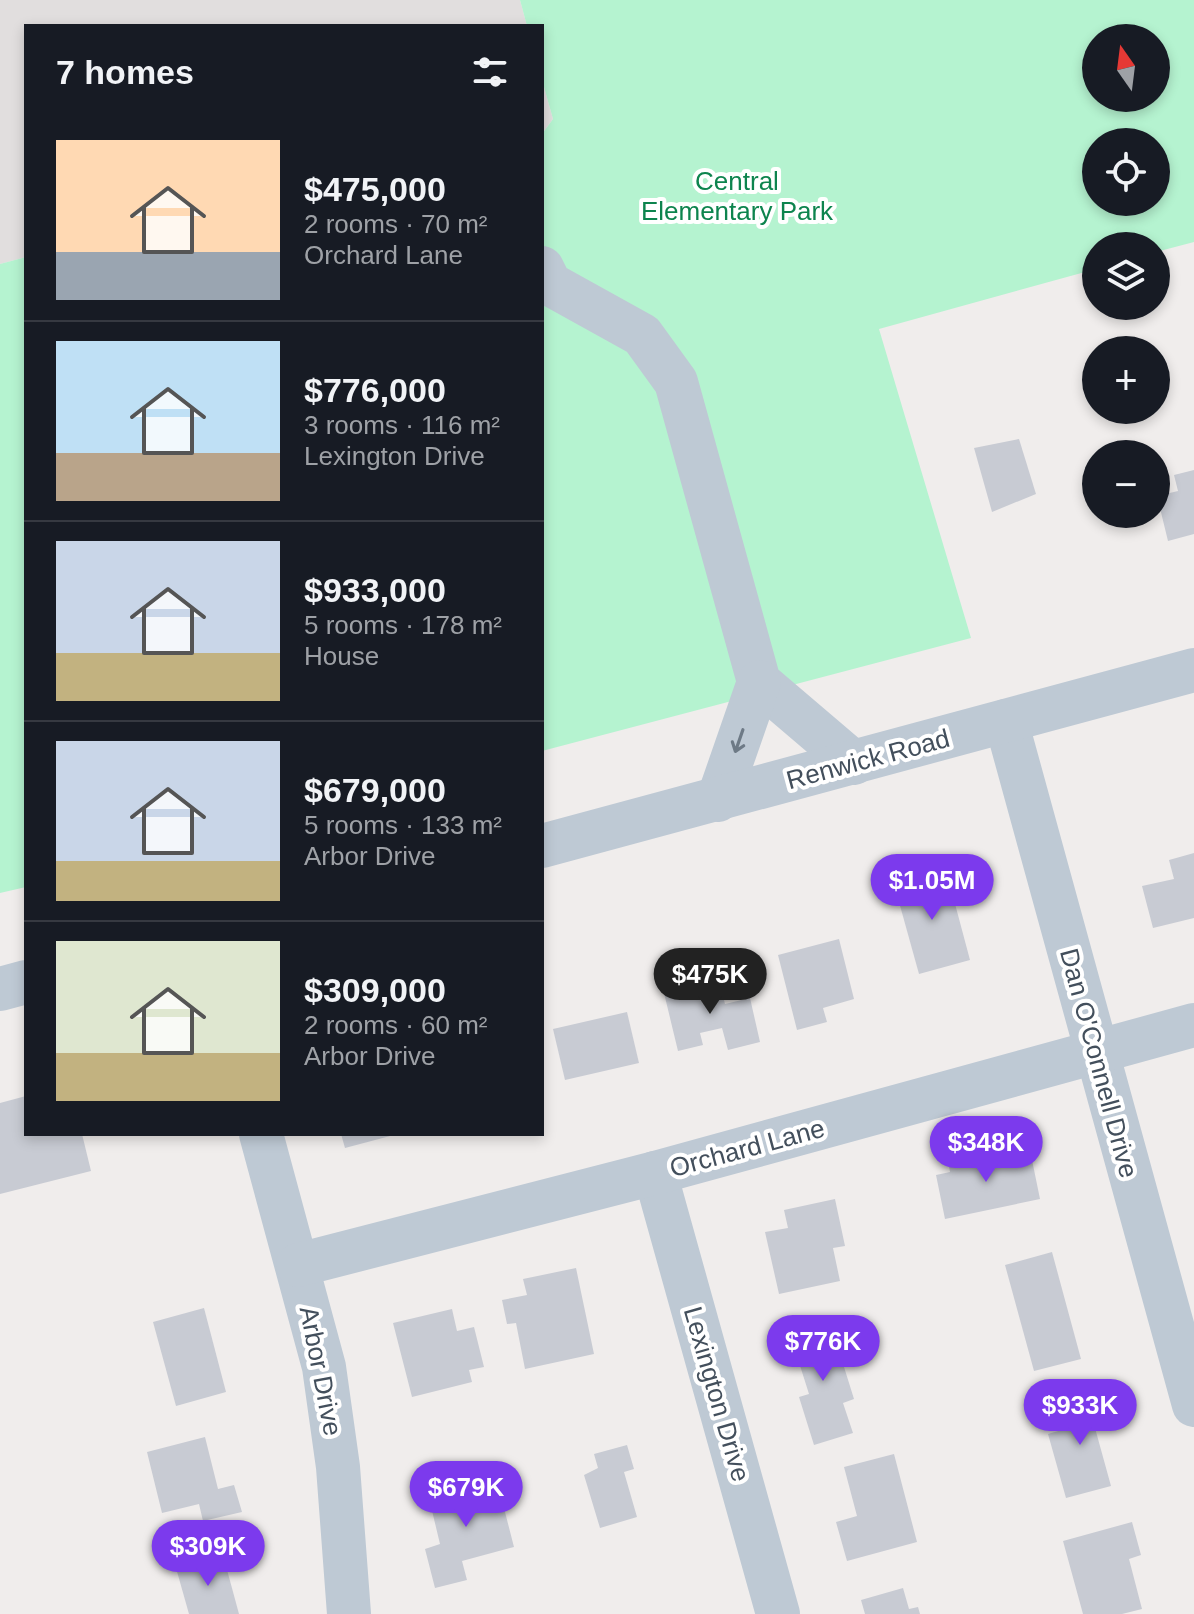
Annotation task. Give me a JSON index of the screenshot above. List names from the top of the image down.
{
  "streets": {
    "street": [
      "Renwick Road",
      "Dan O'Connell Drive",
      "Orchard Lane",
      "Arbor Drive",
      "Lexington Drive"
    ]
  },
  "crossings": [
    ["Renwick Road", "Dan O'Connell Drive"],
    ["Dan O'Connell Drive", "Orchard Lane"],
    ["Orchard Lane", "Arbor Drive"],
    ["Orchard Lane", "Lexington Drive"]
  ],
  "parks": ["Central Elementary Park"],
  "north": "top",
  "page": {
    "map_buttons": ["+", "−"],
    "heading": "7 homes",
    "list": [
      {
        "name": "$475,000",
        "note": "2 rooms · 70 m² · Orchard Lane"
      },
      {
        "name": "$776,000",
        "note": "3 rooms · 116 m² · Lexington Drive"
      },
      {
        "name": "$933,000",
        "note": "5 rooms · 178 m² · House"
      },
      {
        "name": "$679,000",
        "note": "5 rooms · 133 m² · Arbor Drive"
      },
      {
        "name": "$309,000",
        "note": "2 rooms · 60 m² · Arbor Drive"
      }
    ],
    "price": [
      "$1.05M",
      "$475K",
      "$348K",
      "$776K",
      "$933K",
      "$679K",
      "$309K"
    ]
  }
}
